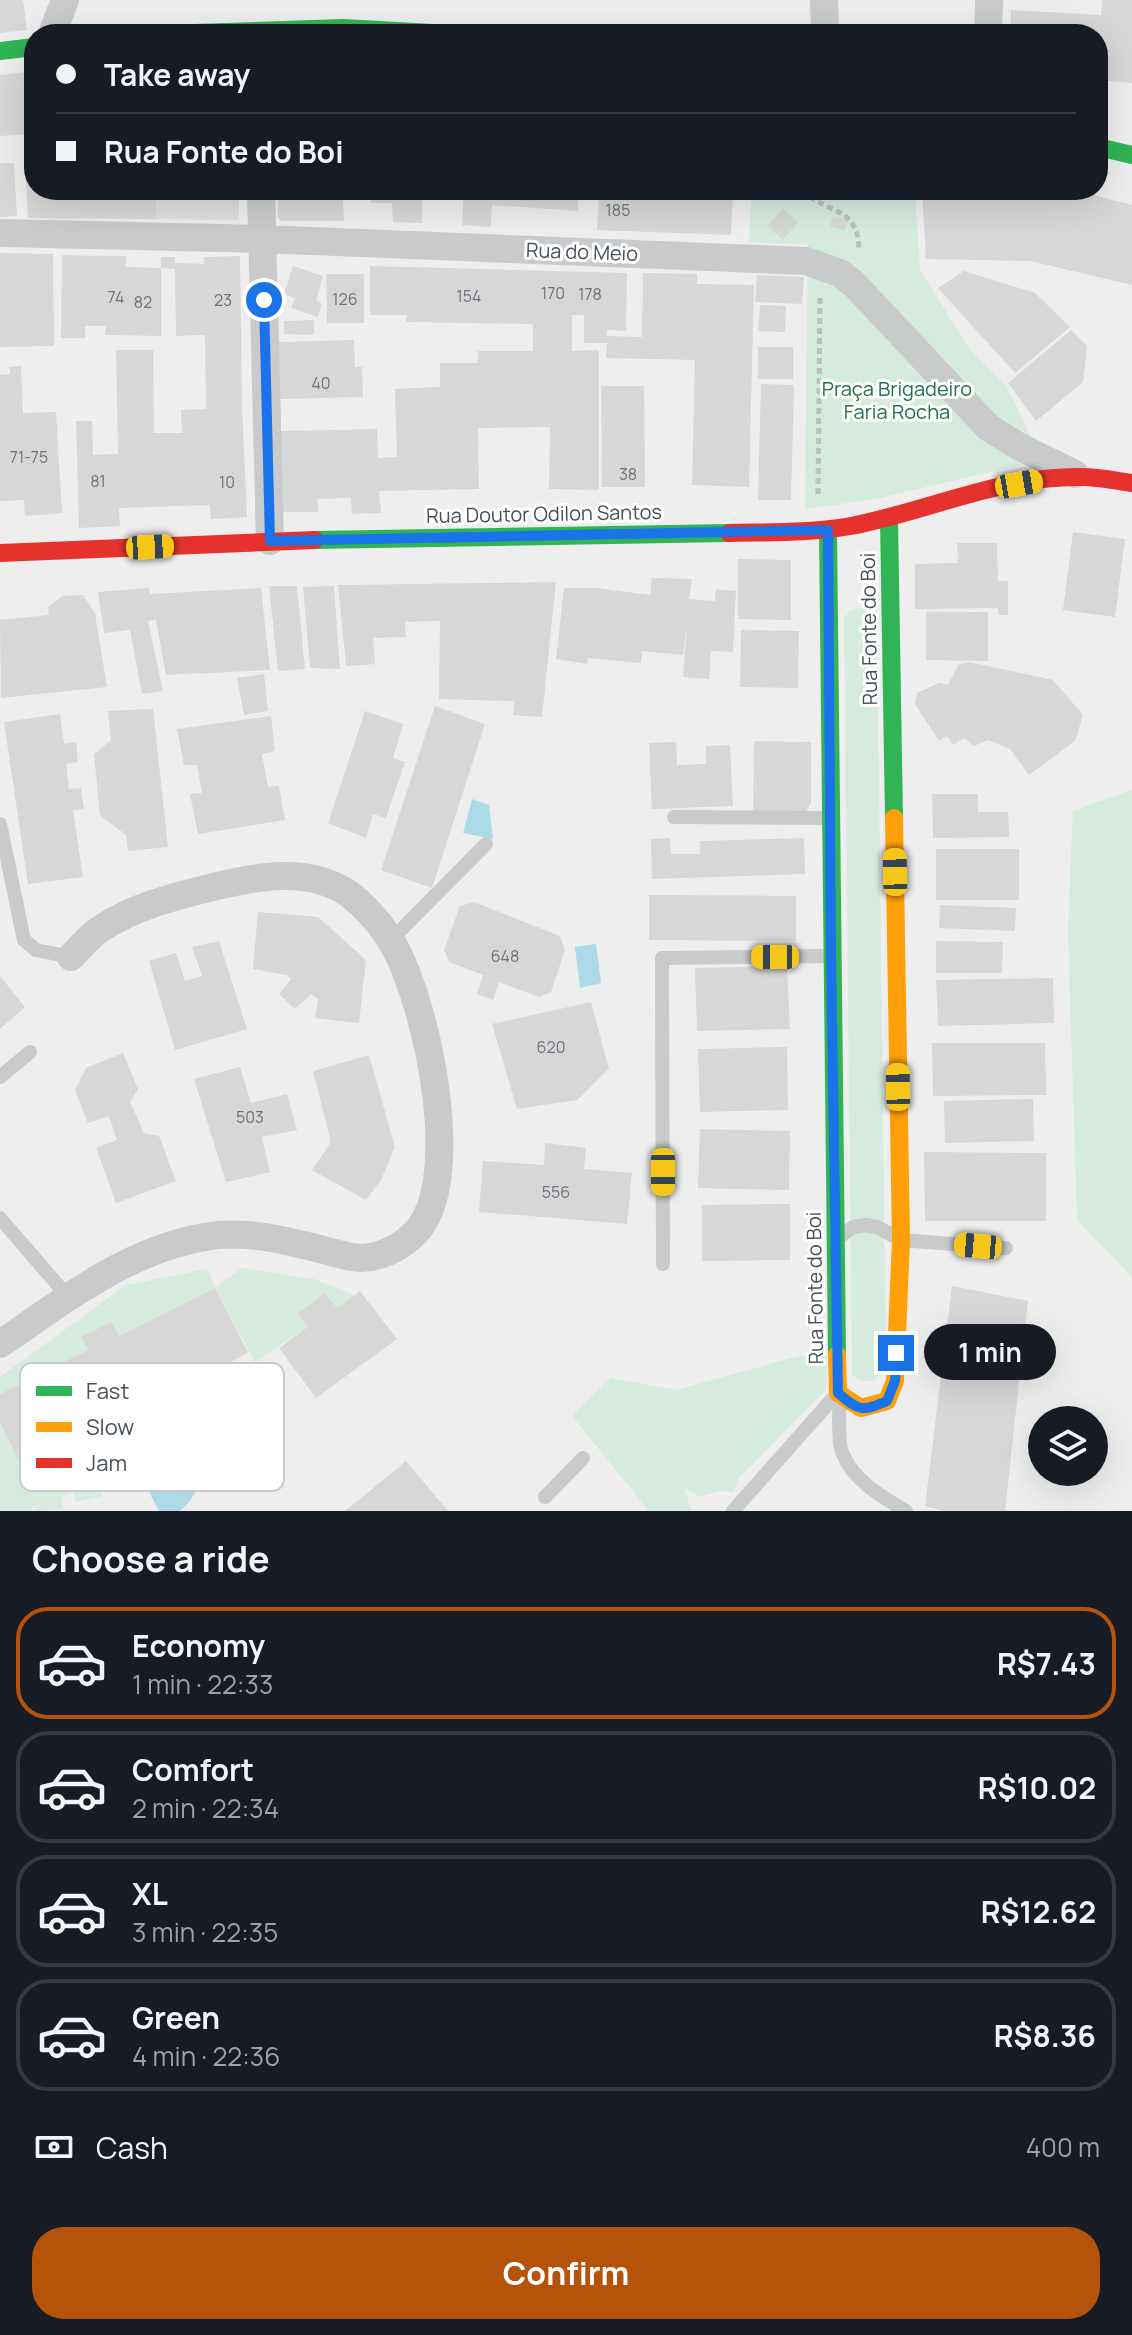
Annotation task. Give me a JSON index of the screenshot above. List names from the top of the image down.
{
  "streets": {
    "street": ["Rua do Meio", "Rua Doutor Odilon Santos", "Rua Fonte do Boi"]
  },
  "crossings": [
    ["Rua do Meio", "Rua Doutor Odilon Santos"],
    ["Rua Doutor Odilon Santos", "Rua Fonte do Boi"]
  ],
  "parks": ["Praça Brigadeiro Faria Rocha"],
  "house_numbers": [
    "185",
    "170",
    "178",
    "154",
    "74",
    "126",
    "23",
    "82",
    "40",
    "71-75",
    "38",
    "81",
    "10",
    "648",
    "620",
    "503",
    "556"
  ],
  "legend": ["Fast", "Slow", "Jam"],
  "page": {
    "banner": ["Take away", "Rua Fonte do Boi"],
    "bubble": "1 min",
    "heading": "Choose a ride",
    "list": [
      {
        "name": "Economy",
        "note": "1 min · 22:33",
        "value": "R$7.43"
      },
      {
        "name": "Comfort",
        "note": "2 min · 22:34",
        "value": "R$10.02"
      },
      {
        "name": "XL",
        "note": "3 min · 22:35",
        "value": "R$12.62"
      },
      {
        "name": "Green",
        "note": "4 min · 22:36",
        "value": "R$8.36"
      }
    ],
    "pay": ["Cash", "400 m"],
    "buttons": "Confirm"
  }
}
